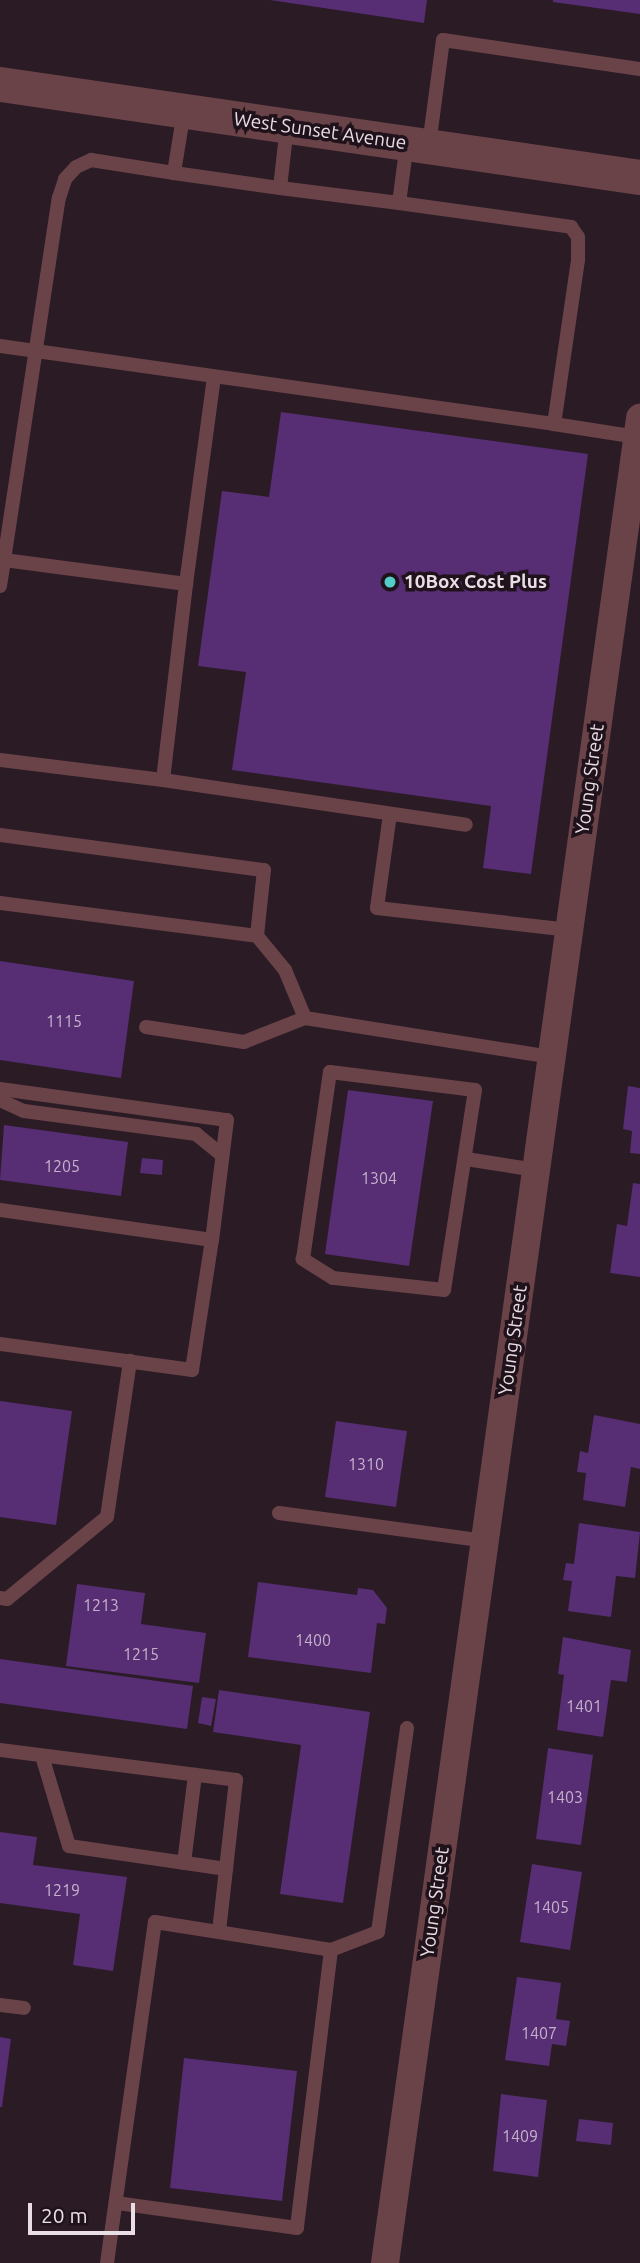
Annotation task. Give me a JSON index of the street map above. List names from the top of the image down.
{
  "streets": {
    "street": ["West Sunset Avenue", "Young Street"]
  },
  "places": ["10Box Cost Plus"],
  "house_numbers": [
    "1115",
    "1205",
    "1304",
    "1310",
    "1213",
    "1400",
    "1215",
    "1401",
    "1403",
    "1219",
    "1405",
    "1407",
    "1409"
  ],
  "scale_bar": "20 m"
}
